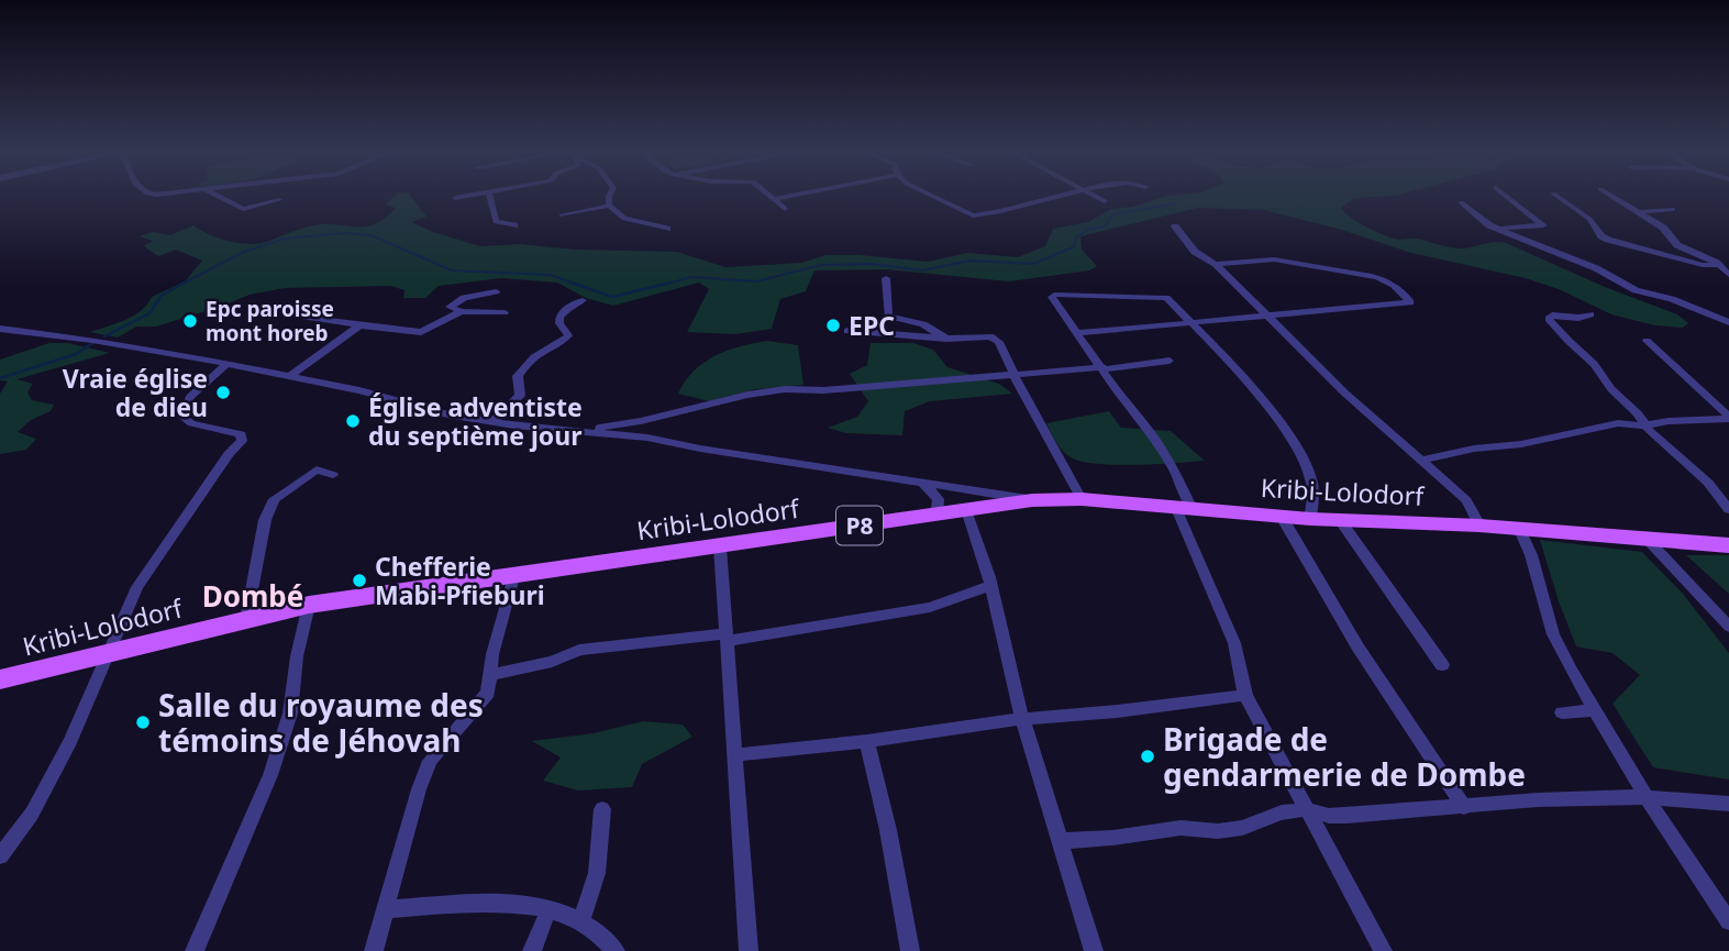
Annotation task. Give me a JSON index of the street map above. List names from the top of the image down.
{
  "streets": {
    "main road": ["Kribi-Lolodorf", "P8"]
  },
  "districts": ["Dombé"],
  "places": [
    "Epc paroisse mont horeb",
    "EPC",
    "Vraie église de dieu",
    "Église adventiste du septième jour",
    "Chefferie Mabi-Pfieburi",
    "Salle du royaume des témoins de Jéhovah",
    "Brigade de gendarmerie de Dombe"
  ]
}
